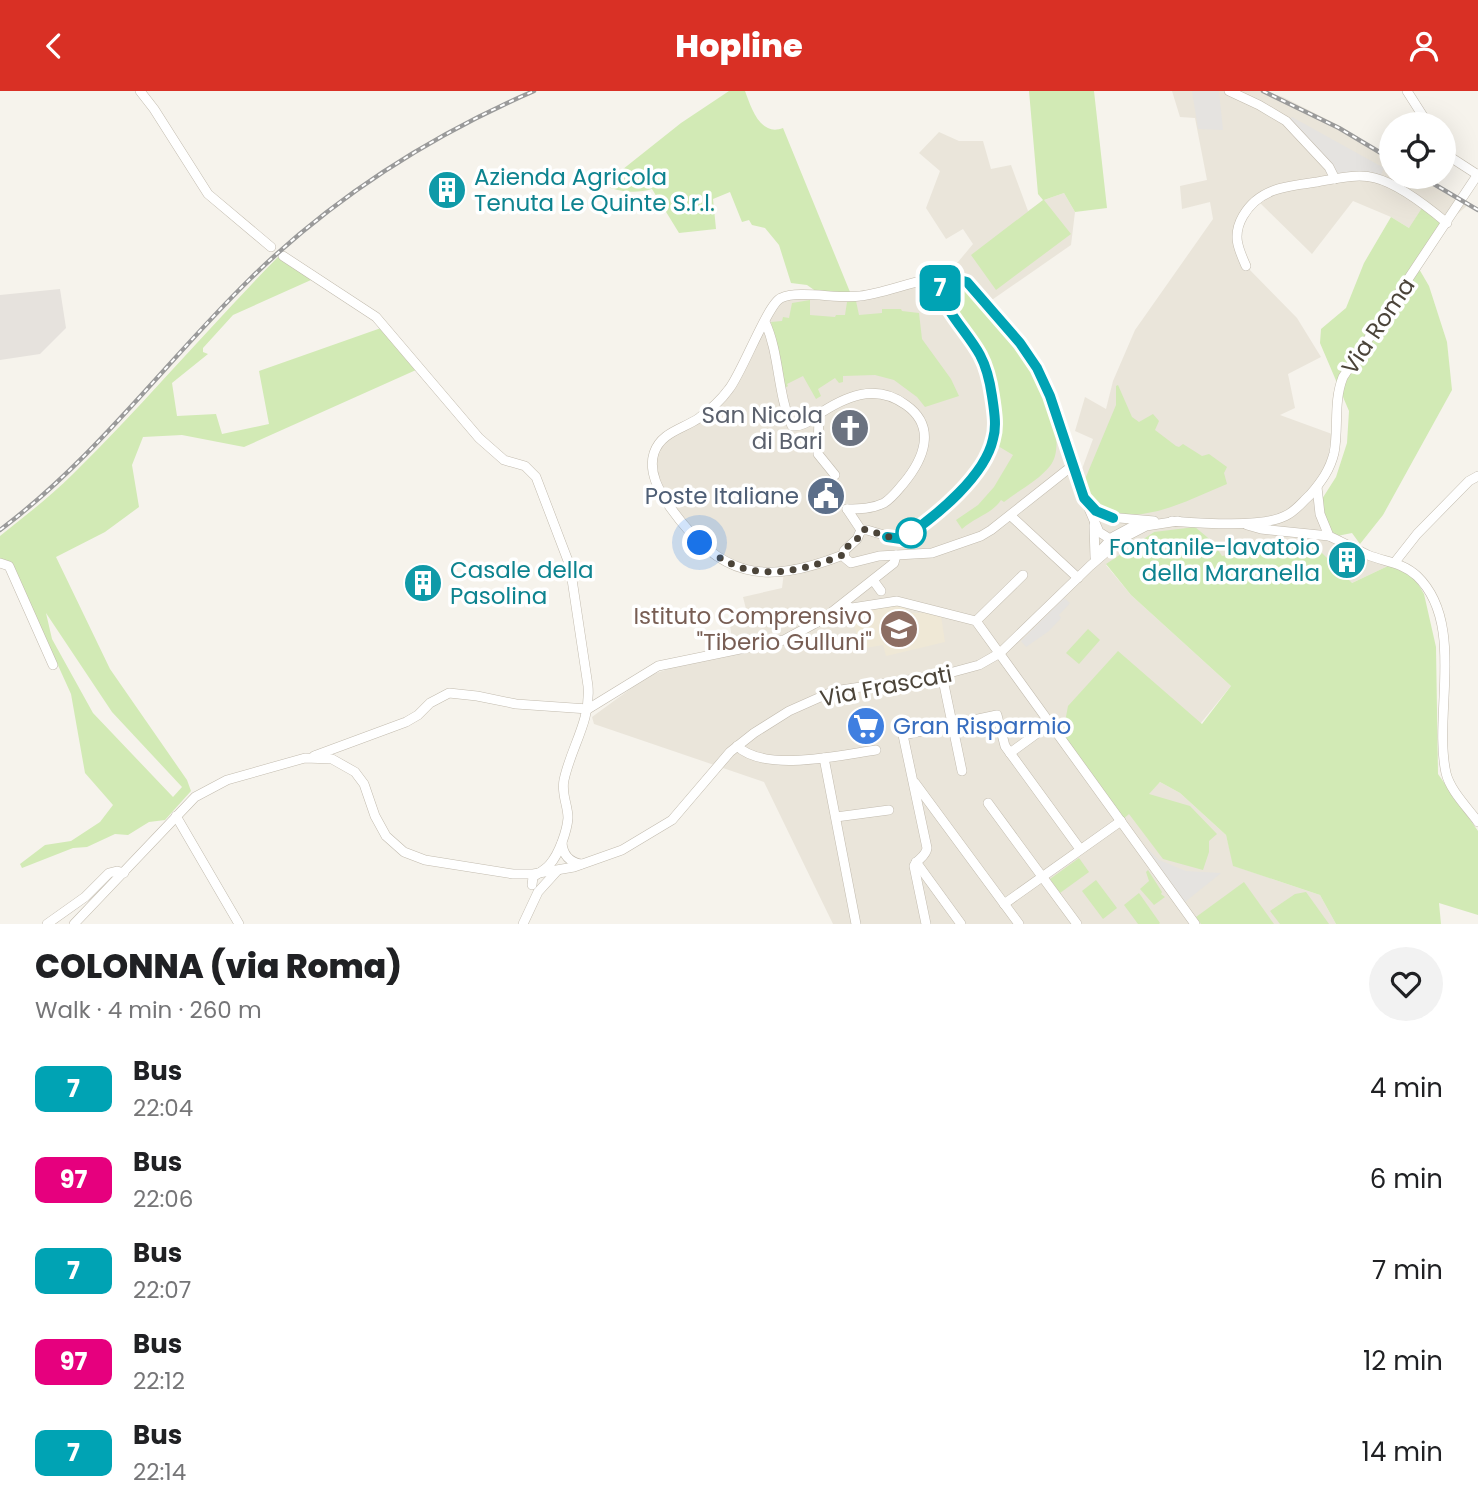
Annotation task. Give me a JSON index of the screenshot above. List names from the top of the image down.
{
  "streets": {
    "street": ["Via Roma", "Via Frascati"]
  },
  "crossings": [
    ["Via Roma", "Via Frascati"]
  ],
  "places": {
    "building": ["Azienda Agricola Tenuta Le Quinte S.r.l.", "Fontanile-lavatoio della Maranella", "Casale della Pasolina"],
    "church": ["San Nicola di Bari"],
    "public building": ["Poste Italiane"],
    "school or university": ["Istituto Comprensivo \"Tiberio Gulluni\""],
    "supermarket": ["Gran Risparmio"]
  },
  "lines": ["bus line 7"],
  "page": {
    "header": "Hopline",
    "on_map": "7",
    "heading": ["COLONNA (via Roma)", "Walk · 4 min · 260 m"],
    "list": [
      {
        "mark": "7",
        "name": "Bus",
        "note": "22:04",
        "value": "4 min"
      },
      {
        "mark": "97",
        "name": "Bus",
        "note": "22:06",
        "value": "6 min"
      },
      {
        "mark": "7",
        "name": "Bus",
        "note": "22:07",
        "value": "7 min"
      },
      {
        "mark": "97",
        "name": "Bus",
        "note": "22:12",
        "value": "12 min"
      },
      {
        "mark": "7",
        "name": "Bus",
        "note": "22:14",
        "value": "14 min"
      }
    ]
  }
}
